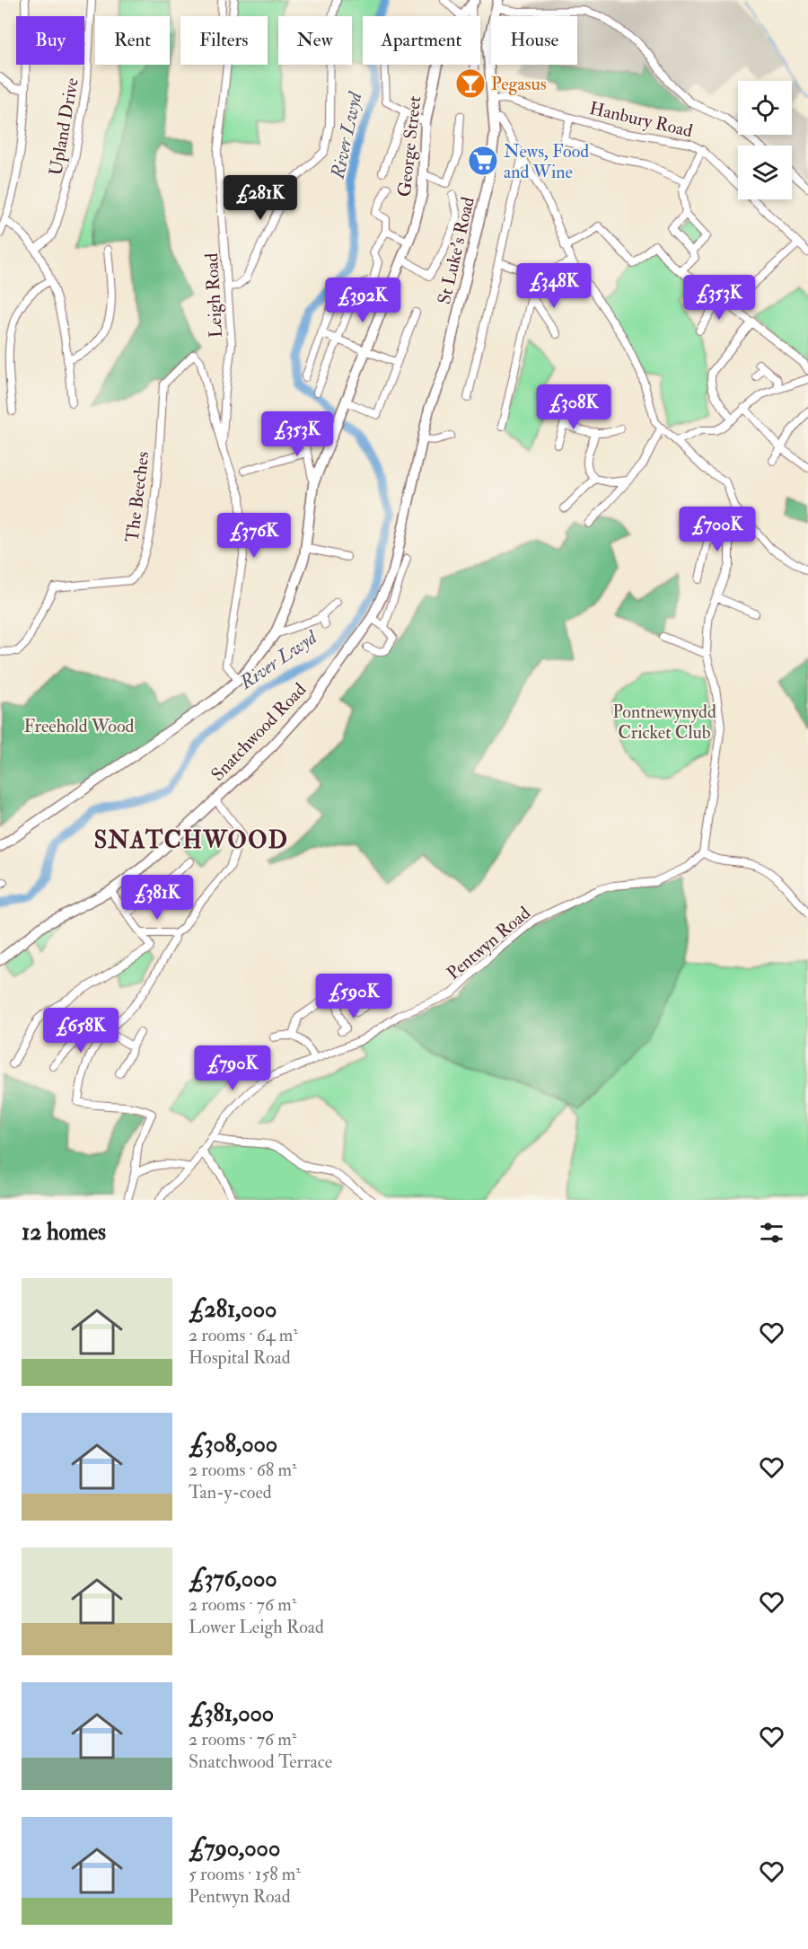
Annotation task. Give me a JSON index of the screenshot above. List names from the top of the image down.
{
  "streets": {
    "main road": ["George Street", "St Luke's Road", "Snatchwood Road"],
    "street": [
      "Hanbury Road",
      "Upland Drive",
      "Leigh Road",
      "The Beeches",
      "Pentwyn Road"
    ]
  },
  "crossings": [
    ["Hanbury Road", "St Luke's Road"],
    ["St Luke's Road", "Snatchwood Road"],
    ["Leigh Road", "The Beeches"]
  ],
  "districts": ["SNATCHWOOD"],
  "water": ["River Lwyd"],
  "parks": ["Pontnewynydd Cricket Club", "Freehold Wood"],
  "places": {
    "bar": ["Pegasus"],
    "supermarket": ["News, Food and Wine"]
  },
  "page": {
    "chip": [
      "Buy",
      "Rent",
      "Filters",
      "New",
      "Apartment",
      "House"
    ],
    "price": [
      "£281K",
      "£348K",
      "£353K",
      "£392K",
      "£308K",
      "£353K",
      "£700K",
      "£376K",
      "£381K",
      "£590K",
      "£658K",
      "£790K"
    ],
    "heading": "12 homes",
    "list": [
      {
        "name": "£281,000",
        "note": "2 rooms · 64 m² · Hospital Road"
      },
      {
        "name": "£308,000",
        "note": "2 rooms · 68 m² · Tan-y-coed"
      },
      {
        "name": "£376,000",
        "note": "2 rooms · 76 m² · Lower Leigh Road"
      },
      {
        "name": "£381,000",
        "note": "2 rooms · 76 m² · Snatchwood Terrace"
      },
      {
        "name": "£790,000",
        "note": "5 rooms · 158 m² · Pentwyn Road"
      }
    ]
  }
}
